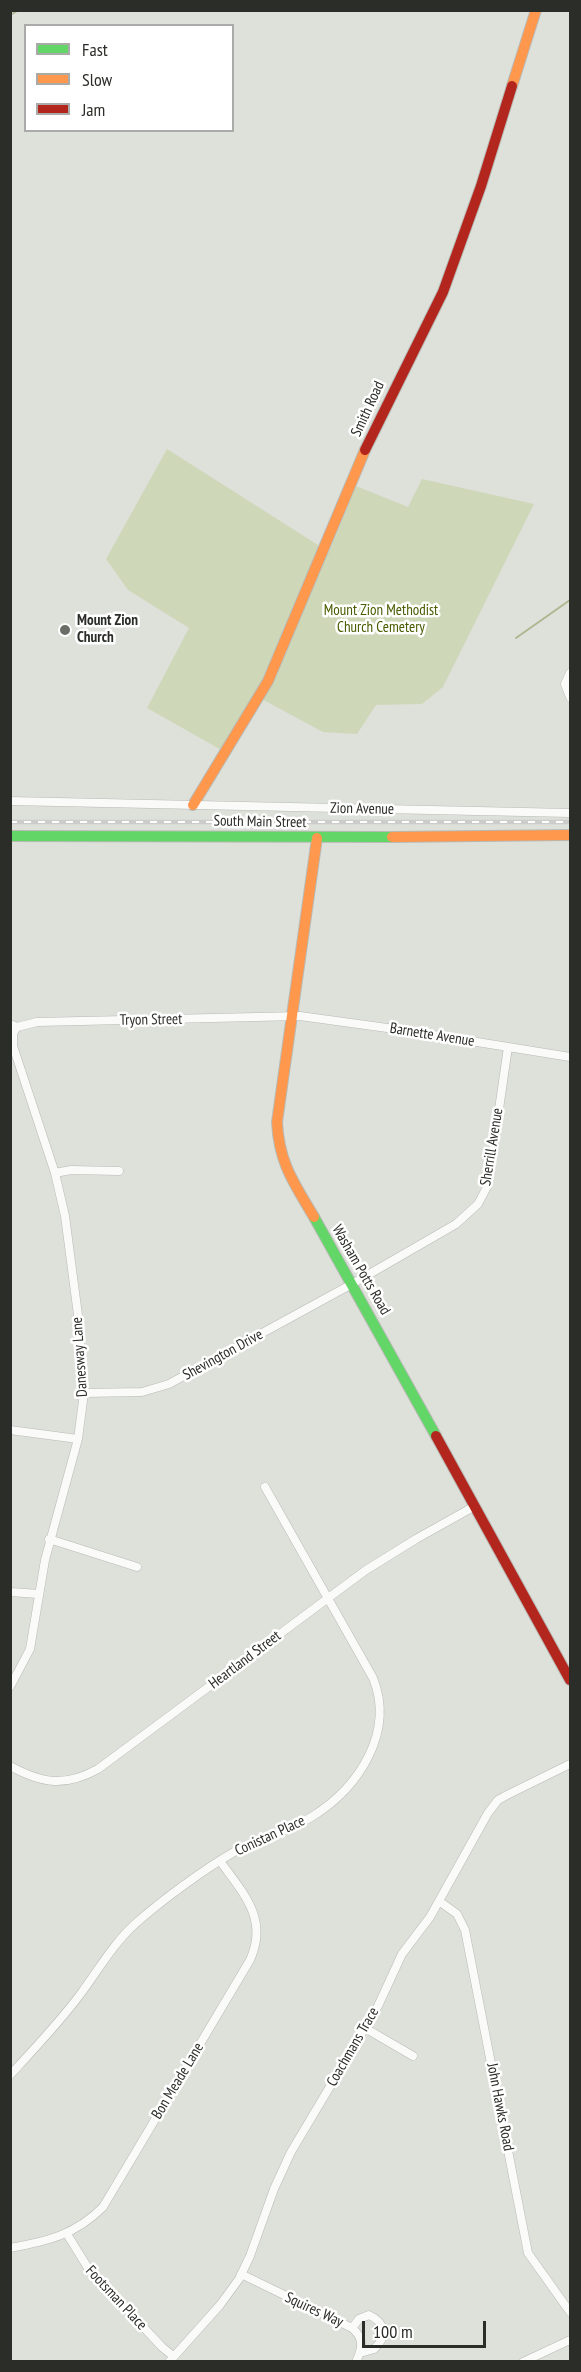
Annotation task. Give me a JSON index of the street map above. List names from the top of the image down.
{
  "streets": {
    "street": [
      "Smith Road",
      "Zion Avenue",
      "South Main Street",
      "Tryon Street",
      "Barnette Avenue",
      "Sherrill Avenue",
      "Washam Potts Road",
      "Shevington Drive",
      "Danesway Lane",
      "Heartland Street",
      "Conistan Place",
      "Coachmans Trace",
      "Bon Meade Lane",
      "John Hawks Road",
      "Footsman Place",
      "Squires Way"
    ]
  },
  "crossings": [
    ["Smith Road", "Zion Avenue"],
    ["South Main Street", "Washam Potts Road"],
    ["Tryon Street", "Barnette Avenue"],
    ["Tryon Street", "Washam Potts Road"],
    ["Tryon Street", "Danesway Lane"],
    ["Barnette Avenue", "Sherrill Avenue"],
    ["Barnette Avenue", "Washam Potts Road"],
    ["Sherrill Avenue", "Washam Potts Road"],
    ["Sherrill Avenue", "Shevington Drive"],
    ["Washam Potts Road", "Shevington Drive"],
    ["Washam Potts Road", "Heartland Street"],
    ["Shevington Drive", "Danesway Lane"],
    ["Heartland Street", "Conistan Place"],
    ["Conistan Place", "Bon Meade Lane"],
    ["Coachmans Trace", "John Hawks Road"],
    ["Coachmans Trace", "Footsman Place"],
    ["Coachmans Trace", "Squires Way"],
    ["Bon Meade Lane", "Footsman Place"]
  ],
  "parks": ["Mount Zion Methodist Church Cemetery"],
  "places": ["Mount Zion Church"],
  "legend": ["Fast", "Slow", "Jam"],
  "scale_bar": "100 m"
}
